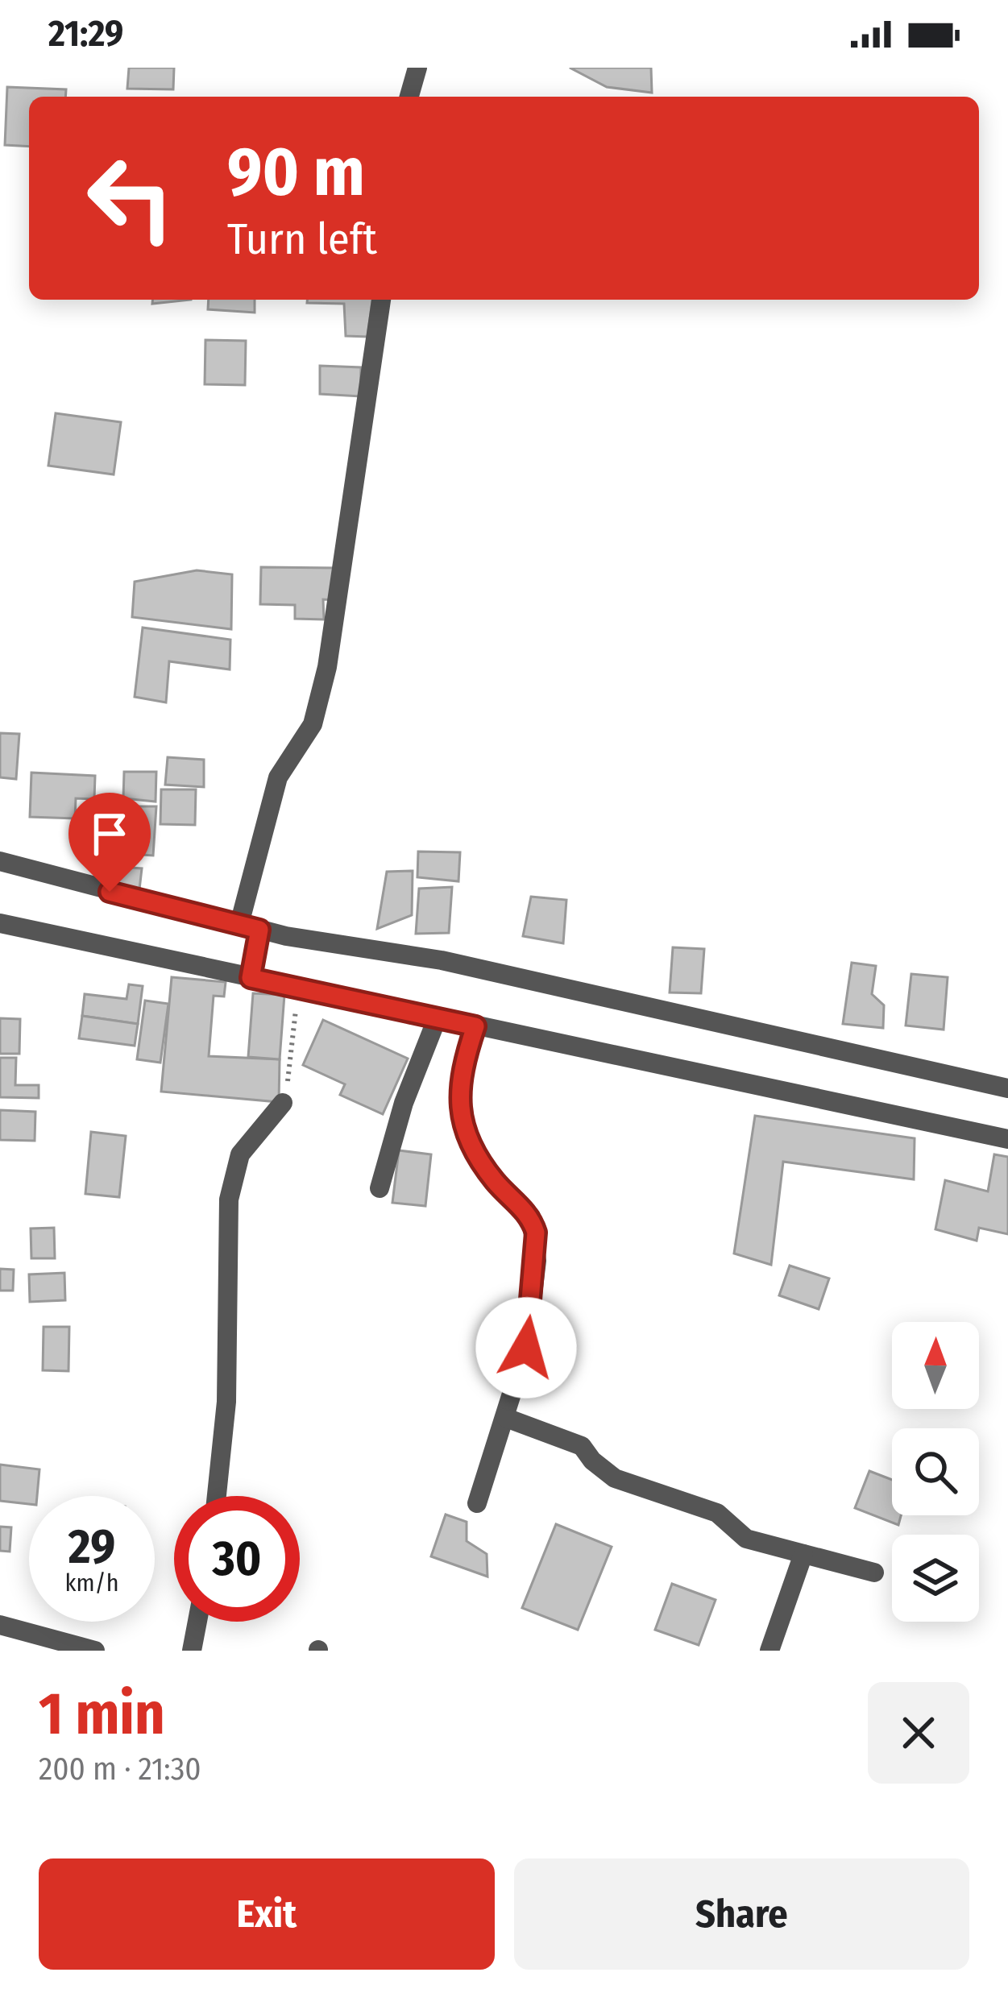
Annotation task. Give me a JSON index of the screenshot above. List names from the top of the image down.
{
  "north": "top",
  "page": {
    "status": "21:29",
    "turn": ["90 m", "Turn left"],
    "speed": "29 km/h",
    "limit": "30",
    "heading": ["1 min", "200 m · 21:30"],
    "buttons": ["Exit", "Share"]
  }
}
